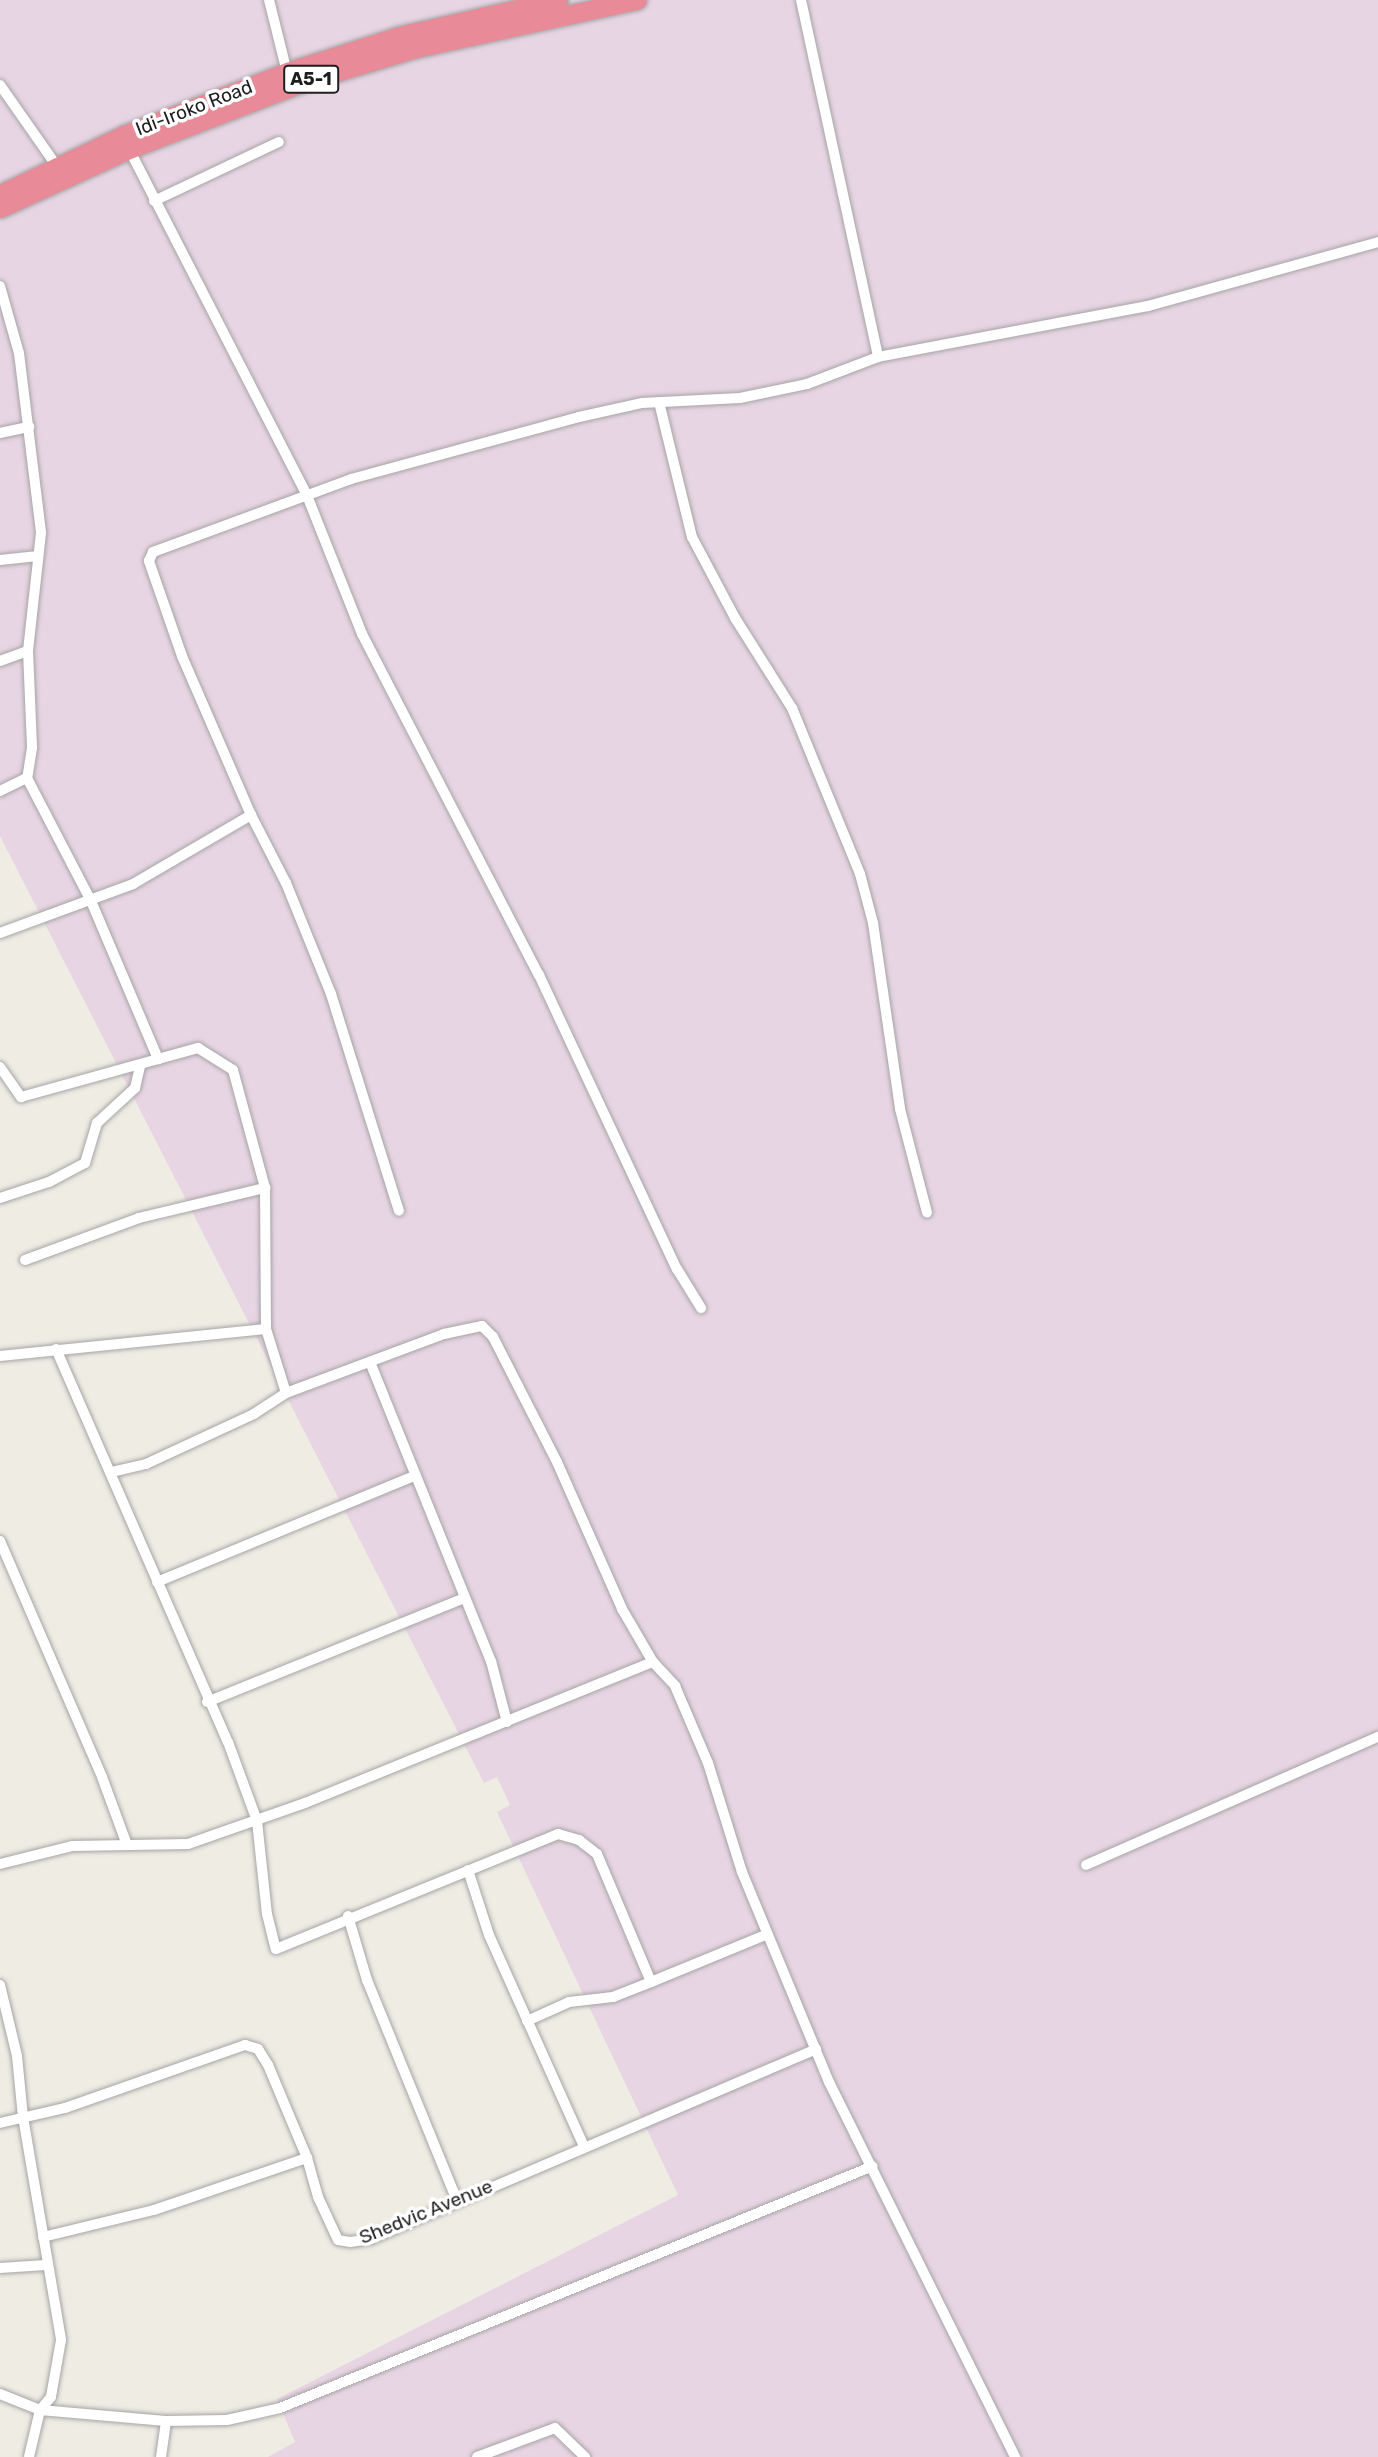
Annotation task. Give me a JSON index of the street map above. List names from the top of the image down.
{
  "streets": {
    "highway": ["A5-1", "Idi-Iroko Road"],
    "street": ["Shedvic Avenue"]
  }
}
